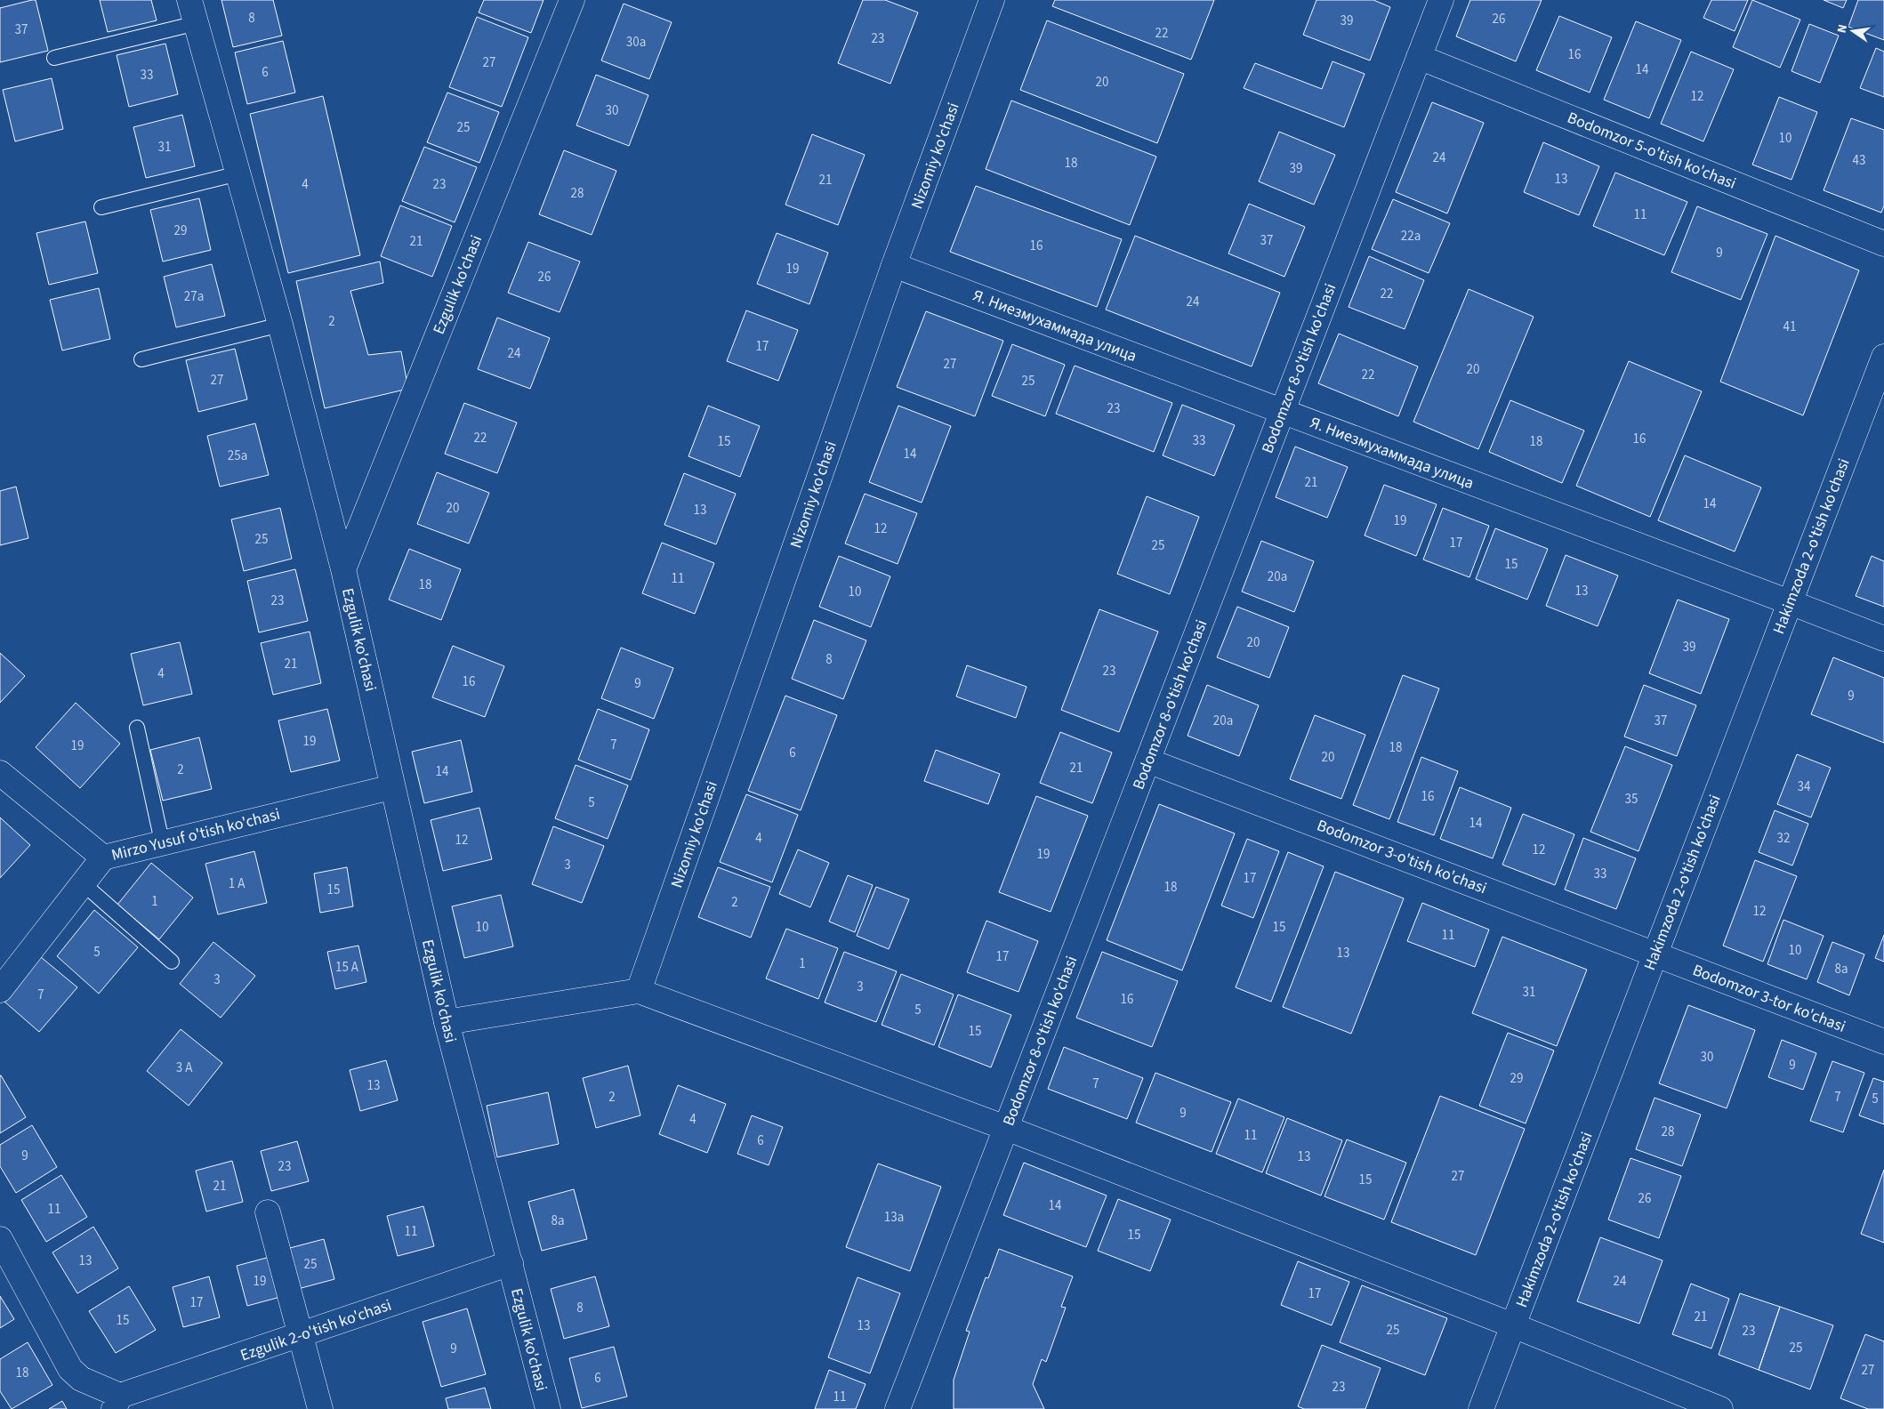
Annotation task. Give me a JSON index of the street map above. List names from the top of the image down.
{
  "streets": {
    "street": [
      "Bodomzor 5-o'tish ko'chasi",
      "Nizomiy ko'chasi",
      "Ezgulik ko'chasi",
      "Я. Ниезмухаммада улица",
      "Bodomzor 8-o'tish ko'chasi",
      "Hakimzoda 2-o'tish ko'chasi",
      "Mirzo Yusuf o'tish ko'chasi",
      "Bodomzor 3-o'tish ko'chasi",
      "Bodomzor 3-tor ko'chasi",
      "Ezgulik 2-o'tish ko'chasi"
    ]
  },
  "crossings": [
    ["Bodomzor 5-o'tish ko'chasi", "Bodomzor 8-o'tish ko'chasi"],
    ["Nizomiy ko'chasi", "Я. Ниезмухаммада улица"],
    ["Ezgulik ko'chasi", "Mirzo Yusuf o'tish ko'chasi"],
    ["Ezgulik ko'chasi", "Ezgulik 2-o'tish ko'chasi"],
    ["Я. Ниезмухаммада улица", "Bodomzor 8-o'tish ko'chasi"],
    ["Я. Ниезмухаммада улица", "Hakimzoda 2-o'tish ko'chasi"],
    ["Bodomzor 8-o'tish ko'chasi", "Bodomzor 3-o'tish ko'chasi"],
    ["Hakimzoda 2-o'tish ko'chasi", "Bodomzor 3-o'tish ko'chasi"],
    ["Hakimzoda 2-o'tish ko'chasi", "Bodomzor 3-tor ko'chasi"],
    ["Bodomzor 3-o'tish ko'chasi", "Bodomzor 3-tor ko'chasi"]
  ],
  "house_numbers": [
    "8",
    "26",
    "39",
    "37",
    "22",
    "23",
    "30a",
    "16",
    "27",
    "14",
    "6",
    "33",
    "20",
    "12",
    "30",
    "25",
    "10",
    "31",
    "24",
    "43",
    "18",
    "39",
    "13",
    "21",
    "4",
    "23",
    "28",
    "11",
    "29",
    "22a",
    "37",
    "21",
    "16",
    "9",
    "19",
    "26",
    "22",
    "27a",
    "24",
    "2",
    "41",
    "17",
    "24",
    "27",
    "20",
    "22",
    "27",
    "25",
    "23",
    "22",
    "16",
    "33",
    "15",
    "18",
    "14",
    "25a",
    "21",
    "14",
    "20",
    "13",
    "19",
    "12",
    "25",
    "17",
    "25",
    "15",
    "20a",
    "11",
    "18",
    "13",
    "10",
    "23",
    "20",
    "39",
    "8",
    "21",
    "23",
    "4",
    "16",
    "9",
    "9",
    "20a",
    "37",
    "19",
    "7",
    "19",
    "18",
    "6",
    "20",
    "21",
    "2",
    "14",
    "34",
    "16",
    "35",
    "5",
    "14",
    "4",
    "32",
    "12",
    "12",
    "19",
    "3",
    "33",
    "17",
    "1 A",
    "18",
    "15",
    "1",
    "2",
    "12",
    "10",
    "15",
    "11",
    "10",
    "5",
    "13",
    "17",
    "1",
    "15 А",
    "8a",
    "3",
    "3",
    "31",
    "7",
    "16",
    "5",
    "15",
    "30",
    "9",
    "3 A",
    "29",
    "7",
    "13",
    "2",
    "7",
    "5",
    "9",
    "4",
    "28",
    "11",
    "6",
    "9",
    "13",
    "23",
    "27",
    "15",
    "21",
    "26",
    "14",
    "11",
    "13a",
    "8a",
    "11",
    "15",
    "13",
    "25",
    "19",
    "24",
    "17",
    "17",
    "8",
    "21",
    "15",
    "13",
    "25",
    "23",
    "25",
    "9",
    "27",
    "18",
    "6",
    "23",
    "11"
  ],
  "north": "left"
}
